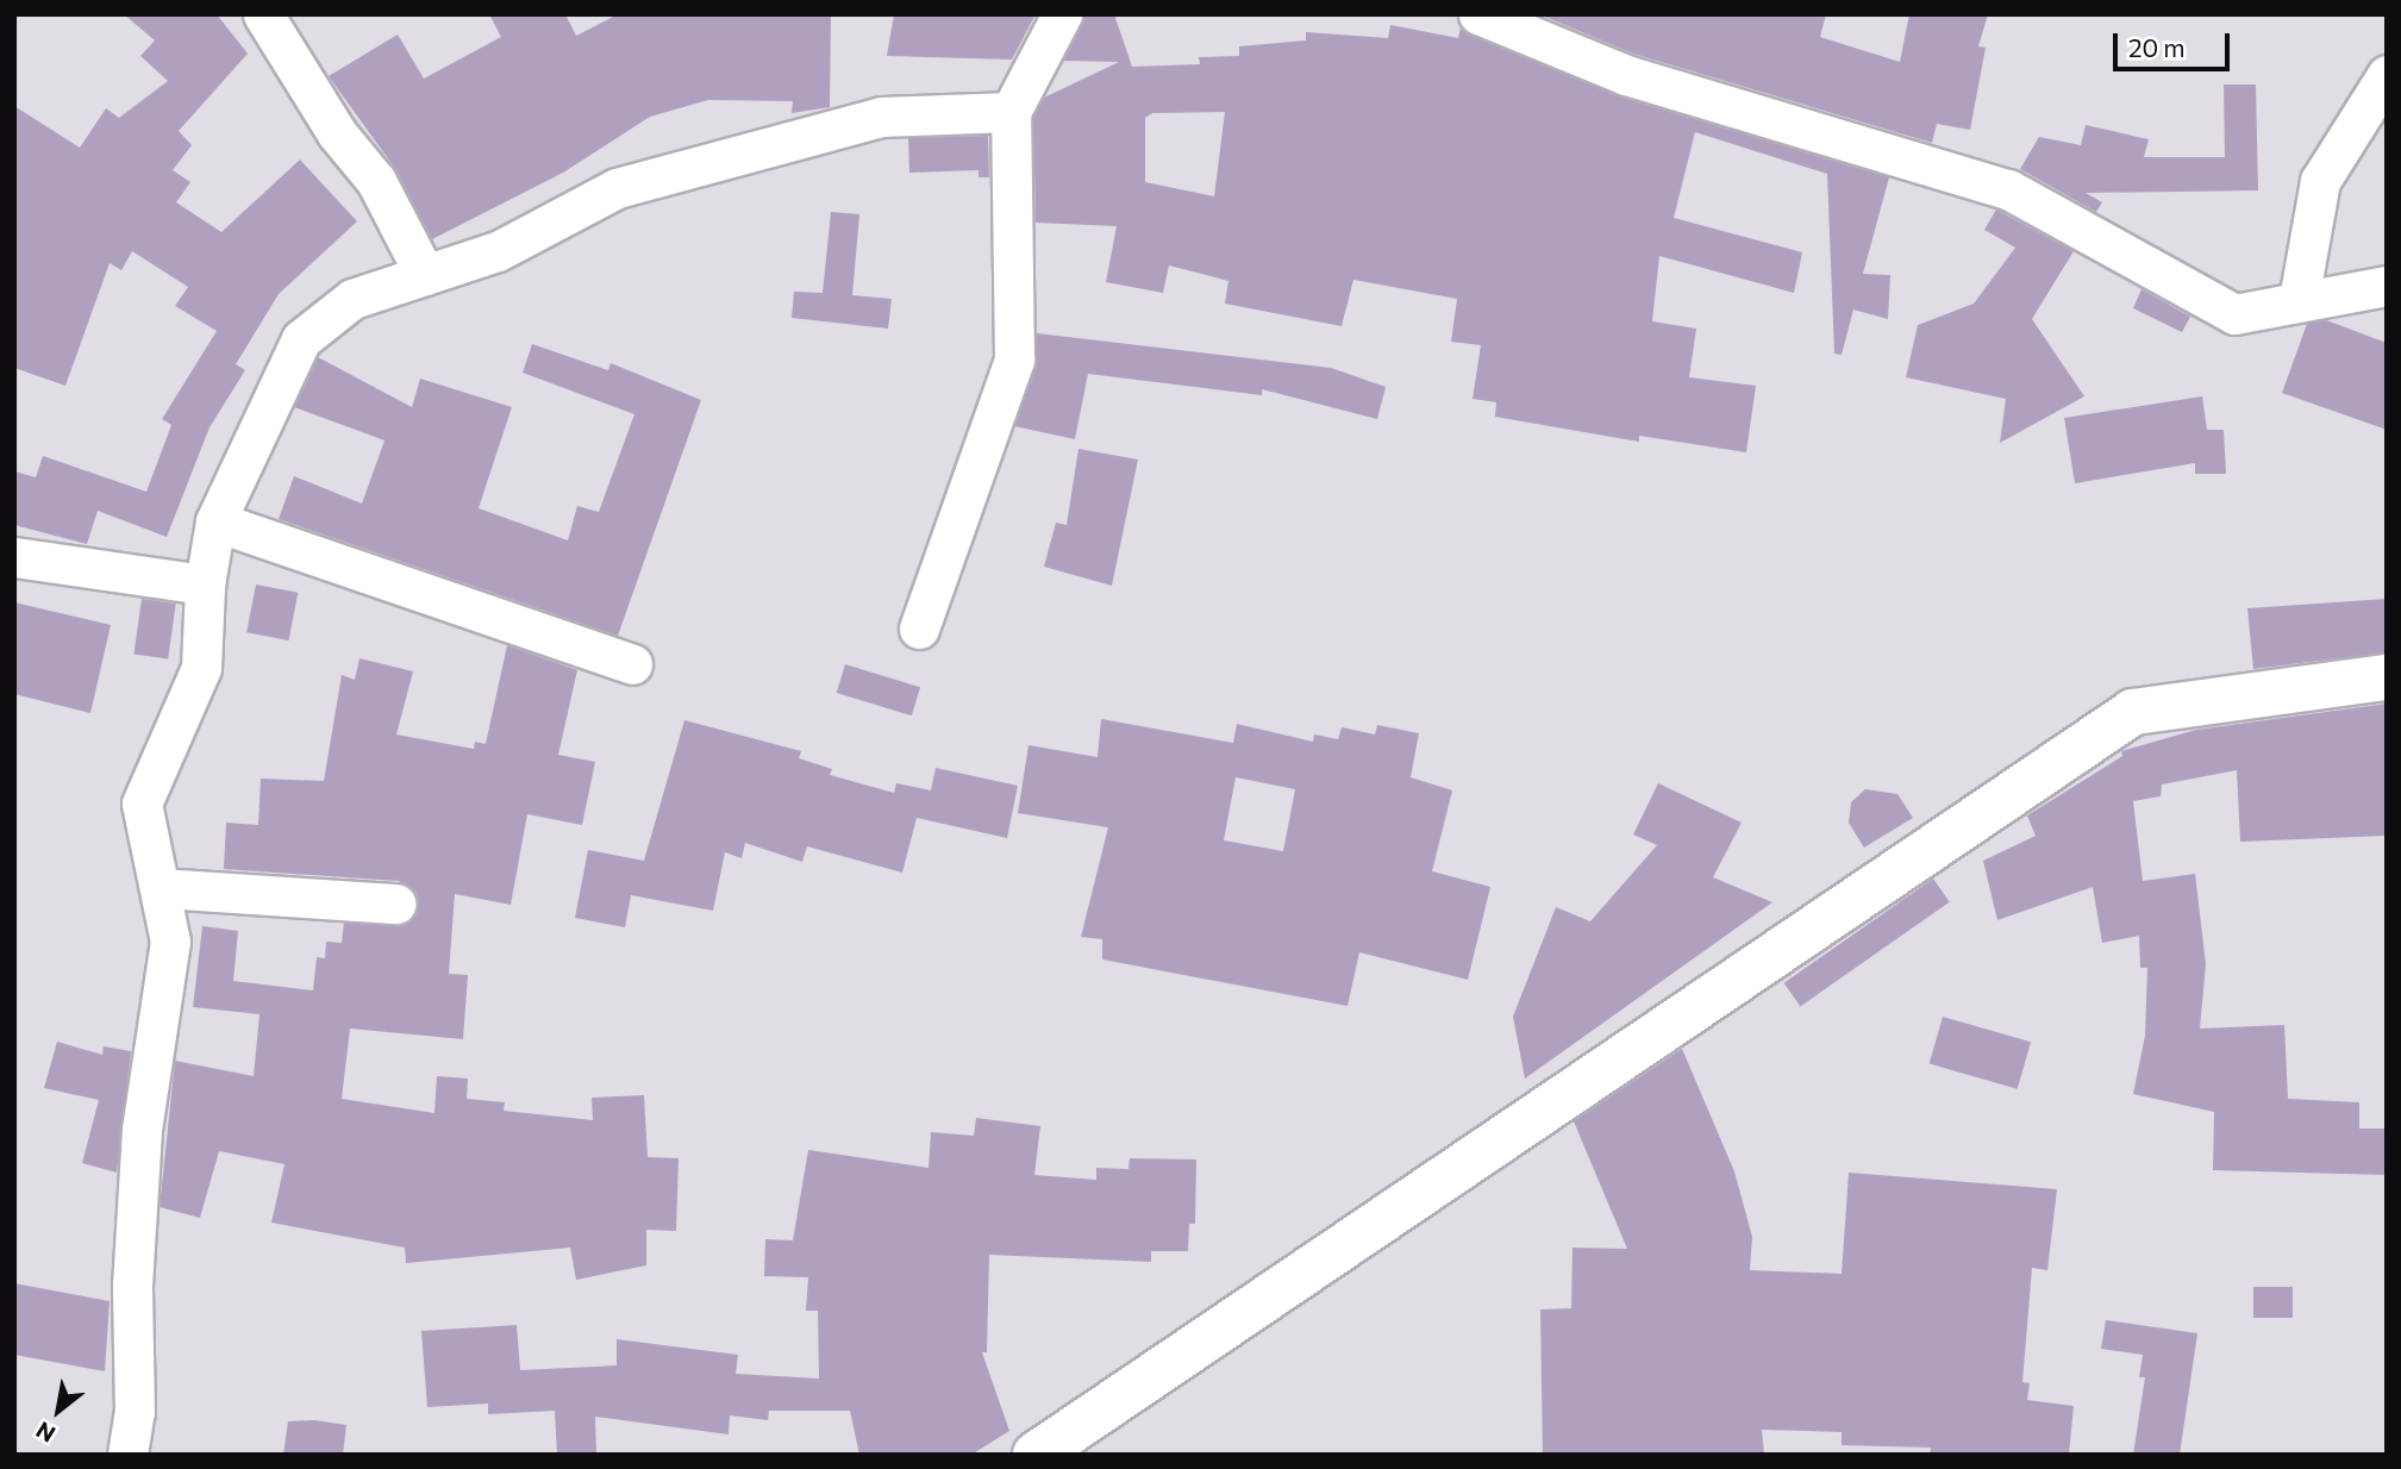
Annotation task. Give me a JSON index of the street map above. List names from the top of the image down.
{
  "scale_bar": "20 m",
  "north": "bottom left"
}
